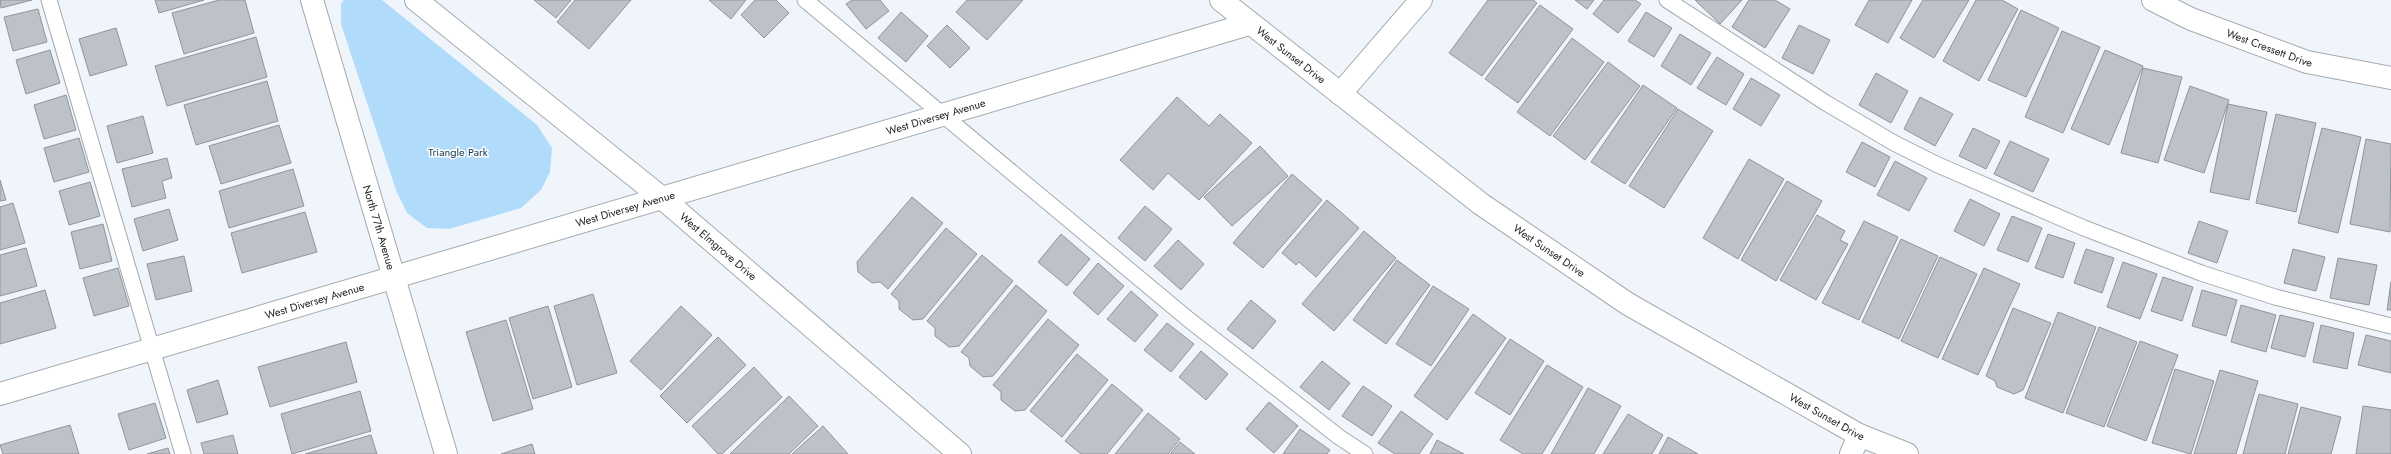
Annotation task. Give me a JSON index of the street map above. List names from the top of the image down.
{
  "streets": {
    "street": [
      "West Cressett Drive",
      "West Sunset Drive",
      "West Diversey Avenue",
      "North 77th Avenue",
      "West Elmgrove Drive"
    ]
  },
  "crossings": [
    ["West Sunset Drive", "West Diversey Avenue"],
    ["West Diversey Avenue", "North 77th Avenue"],
    ["West Diversey Avenue", "West Elmgrove Drive"]
  ],
  "parks": ["Triangle Park"]
}
